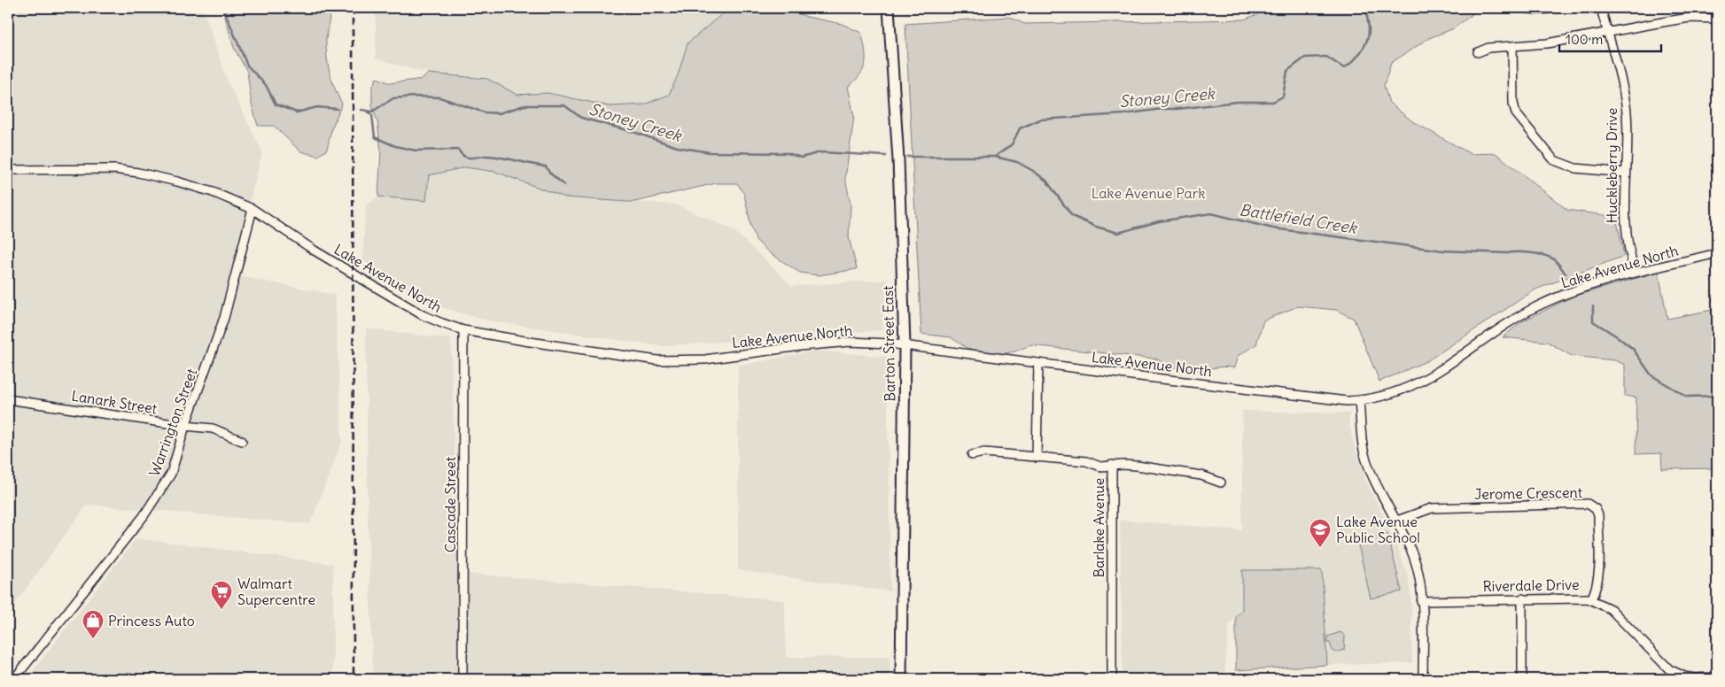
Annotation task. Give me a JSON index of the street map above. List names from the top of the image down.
{
  "streets": {
    "main road": ["Barton Street East"],
    "street": [
      "Huckleberry Drive",
      "Lake Avenue North",
      "Lanark Street",
      "Warrington Street",
      "Jerome Crescent",
      "Cascade Street",
      "Barlake Avenue",
      "Riverdale Drive"
    ]
  },
  "crossings": [
    ["Huckleberry Drive", "Lake Avenue North"],
    ["Lake Avenue North", "Barton Street East"],
    ["Lake Avenue North", "Warrington Street"],
    ["Lake Avenue North", "Cascade Street"],
    ["Lanark Street", "Warrington Street"],
    ["Jerome Crescent", "Riverdale Drive"]
  ],
  "water": ["Stoney Creek", "Battlefield Creek"],
  "parks": ["Lake Avenue Park"],
  "places": {
    "school or university": ["Lake Avenue Public School"],
    "supermarket": ["Walmart Supercentre"],
    "shop": ["Princess Auto"]
  },
  "scale_bar": "100 m"
}
